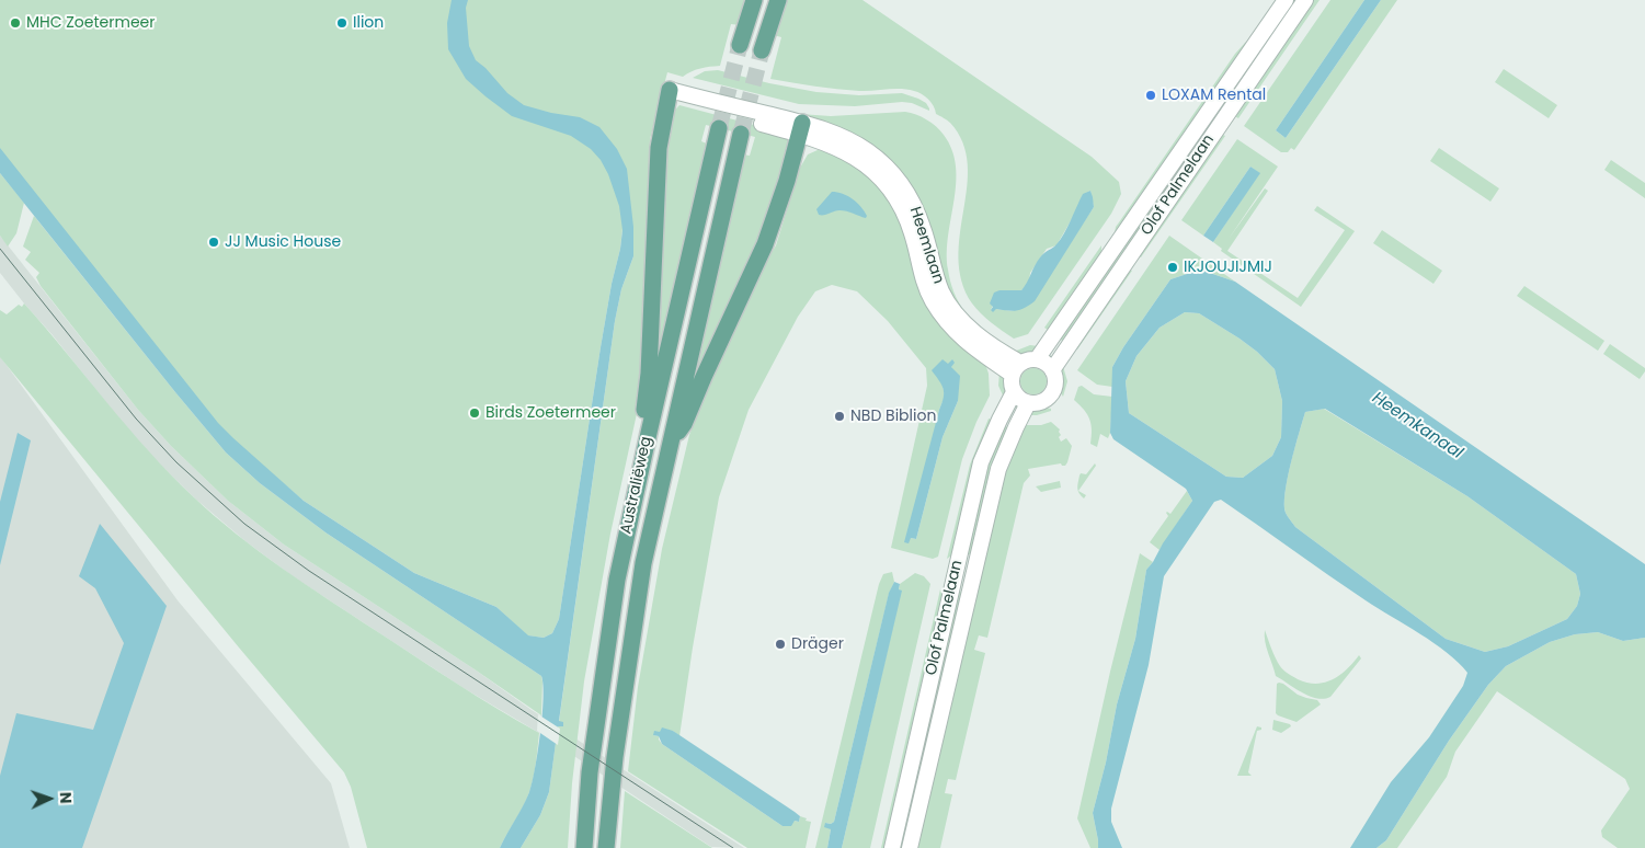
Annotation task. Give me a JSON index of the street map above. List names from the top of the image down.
{
  "streets": {
    "main road": ["Australiëweg"],
    "street": ["Olof Palmelaan", "Heemlaan"]
  },
  "crossings": [
    ["Olof Palmelaan", "Heemlaan"]
  ],
  "water": ["Heemkanaal"],
  "places": [
    "MHC Zoetermeer",
    "Ilion",
    "LOXAM Rental",
    "JJ Music House",
    "IKJOUJIJMIJ",
    "Birds Zoetermeer",
    "NBD Biblion",
    "Dräger"
  ],
  "north": "right"
}
